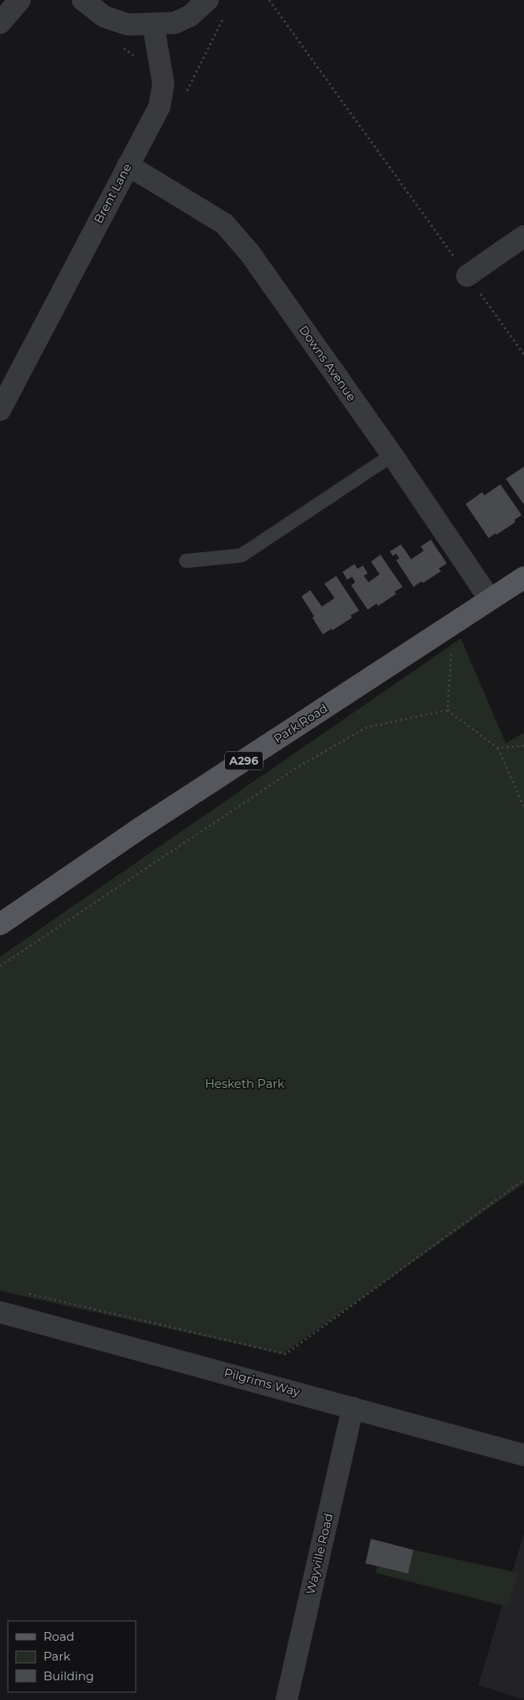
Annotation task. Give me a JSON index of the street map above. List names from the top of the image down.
{
  "streets": {
    "main road": ["Park Road", "A296"],
    "street": [
      "Brent Lane",
      "Downs Avenue",
      "Pilgrims Way",
      "Wayville Road"
    ]
  },
  "crossings": [
    ["Brent Lane", "Downs Avenue"],
    ["Downs Avenue", "Park Road"],
    ["Pilgrims Way", "Wayville Road"]
  ],
  "parks": ["Hesketh Park"],
  "legend": ["Road", "Park", "Building"]
}
